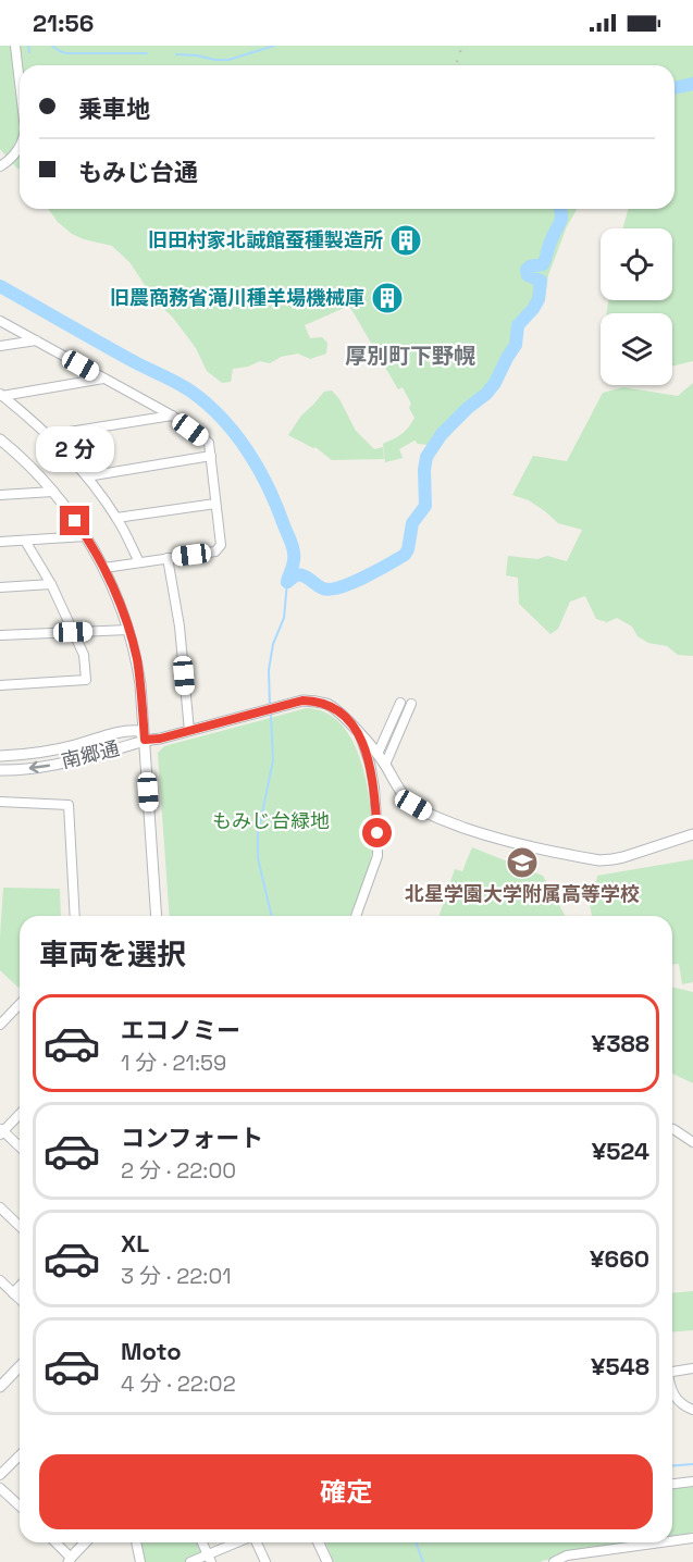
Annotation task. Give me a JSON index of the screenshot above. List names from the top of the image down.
{
  "streets": {
    "street": ["南郷通"]
  },
  "districts": ["厚別町下野幌"],
  "parks": ["もみじ台緑地"],
  "places": {
    "building": ["旧田村家北誠館蚕種製造所", "旧農商務省滝川種羊場機械庫"],
    "school or university": ["北星学園大学附属高等学校"]
  },
  "page": {
    "status": "21:56",
    "banner": ["乗車地", "もみじ台通"],
    "bubble": "2 分",
    "heading": "車両を選択",
    "list": [
      {
        "name": "エコノミー",
        "note": "1 分 · 21:59",
        "value": "¥388"
      },
      {
        "name": "コンフォート",
        "note": "2 分 · 22:00",
        "value": "¥524"
      },
      {
        "name": "XL",
        "note": "3 分 · 22:01",
        "value": "¥660"
      },
      {
        "name": "Moto",
        "note": "4 分 · 22:02",
        "value": "¥548"
      }
    ],
    "buttons": "確定"
  }
}
